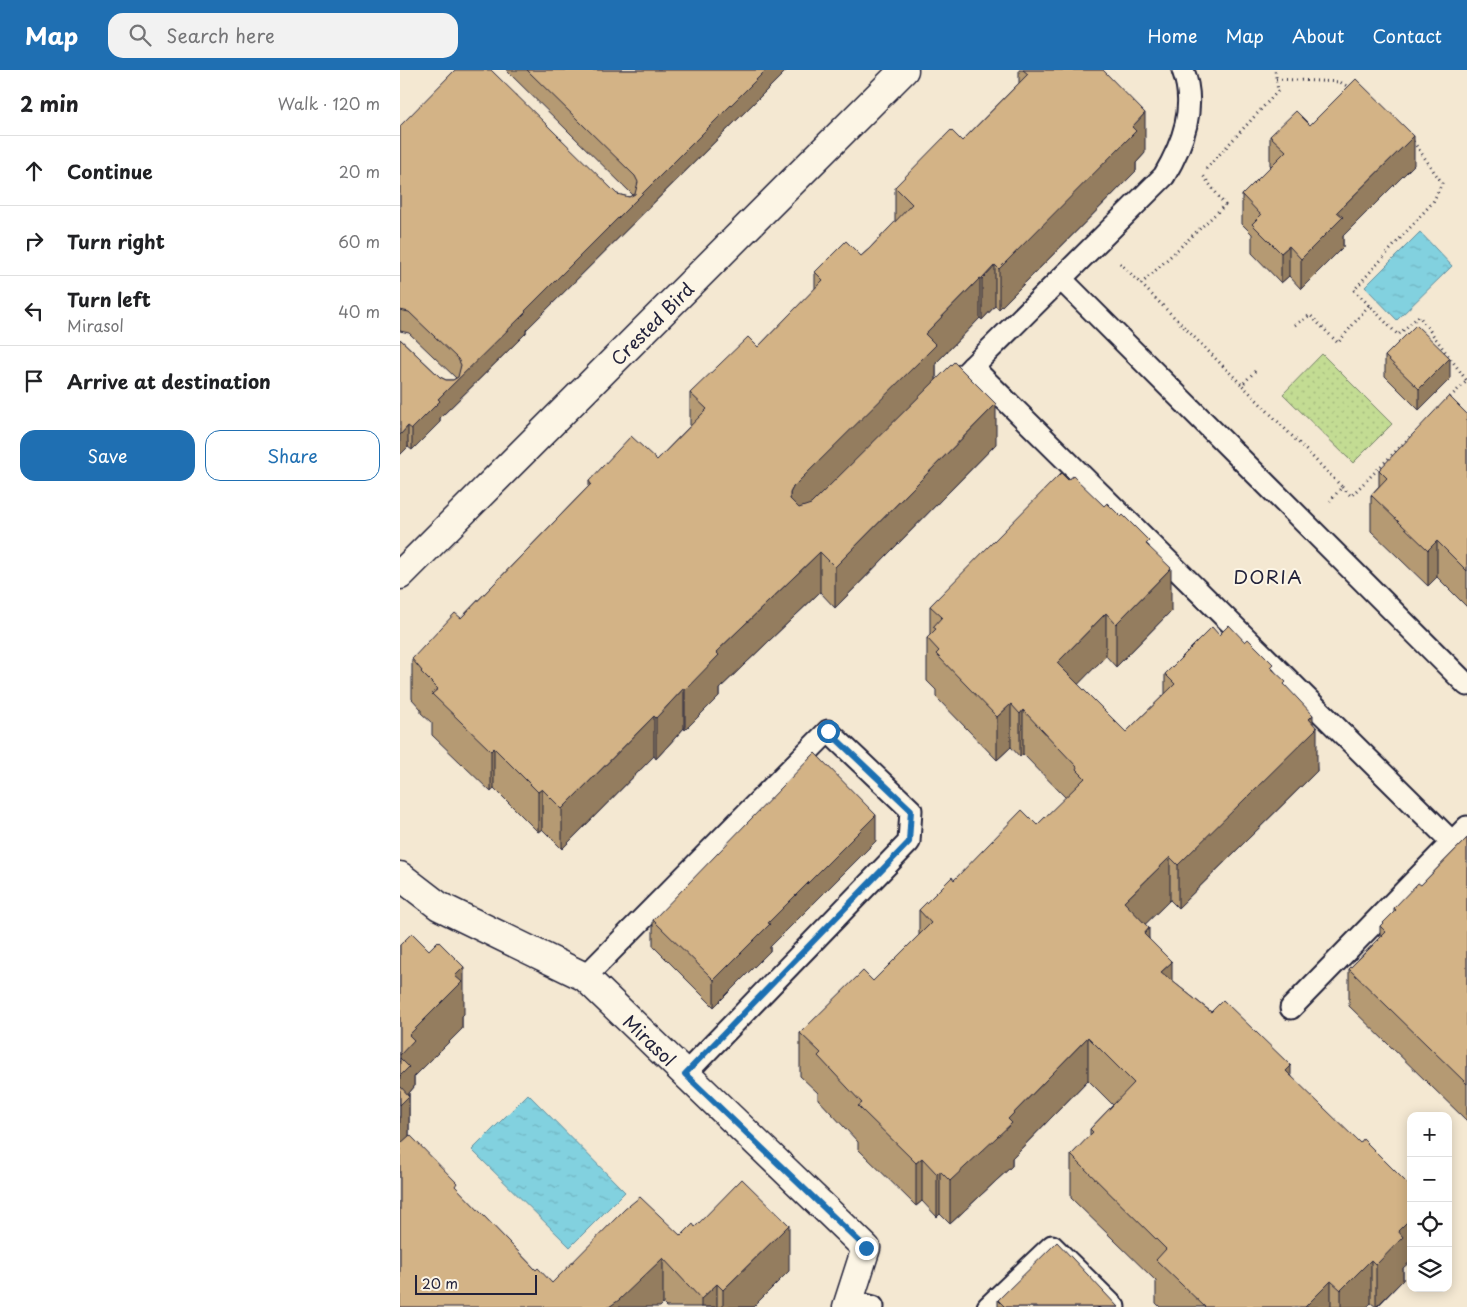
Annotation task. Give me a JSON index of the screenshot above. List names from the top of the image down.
{
  "streets": {
    "street": ["Crested Bird", "Mirasol"]
  },
  "districts": ["DORIA"],
  "scale_bar": "20 m",
  "page": {
    "header": "Map",
    "search": "Search here",
    "nav": [
      "Home",
      "Map",
      "About",
      "Contact"
    ],
    "heading": ["2 min", "Walk · 120 m"],
    "list": [
      ["Continue", "20 m"],
      ["Turn right", "60 m"],
      ["Turn left", "Mirasol", "40 m"],
      "Arrive at destination"
    ],
    "buttons": ["Save", "Share"],
    "map_buttons": ["+", "−"],
    "scale": "20 m"
  }
}
